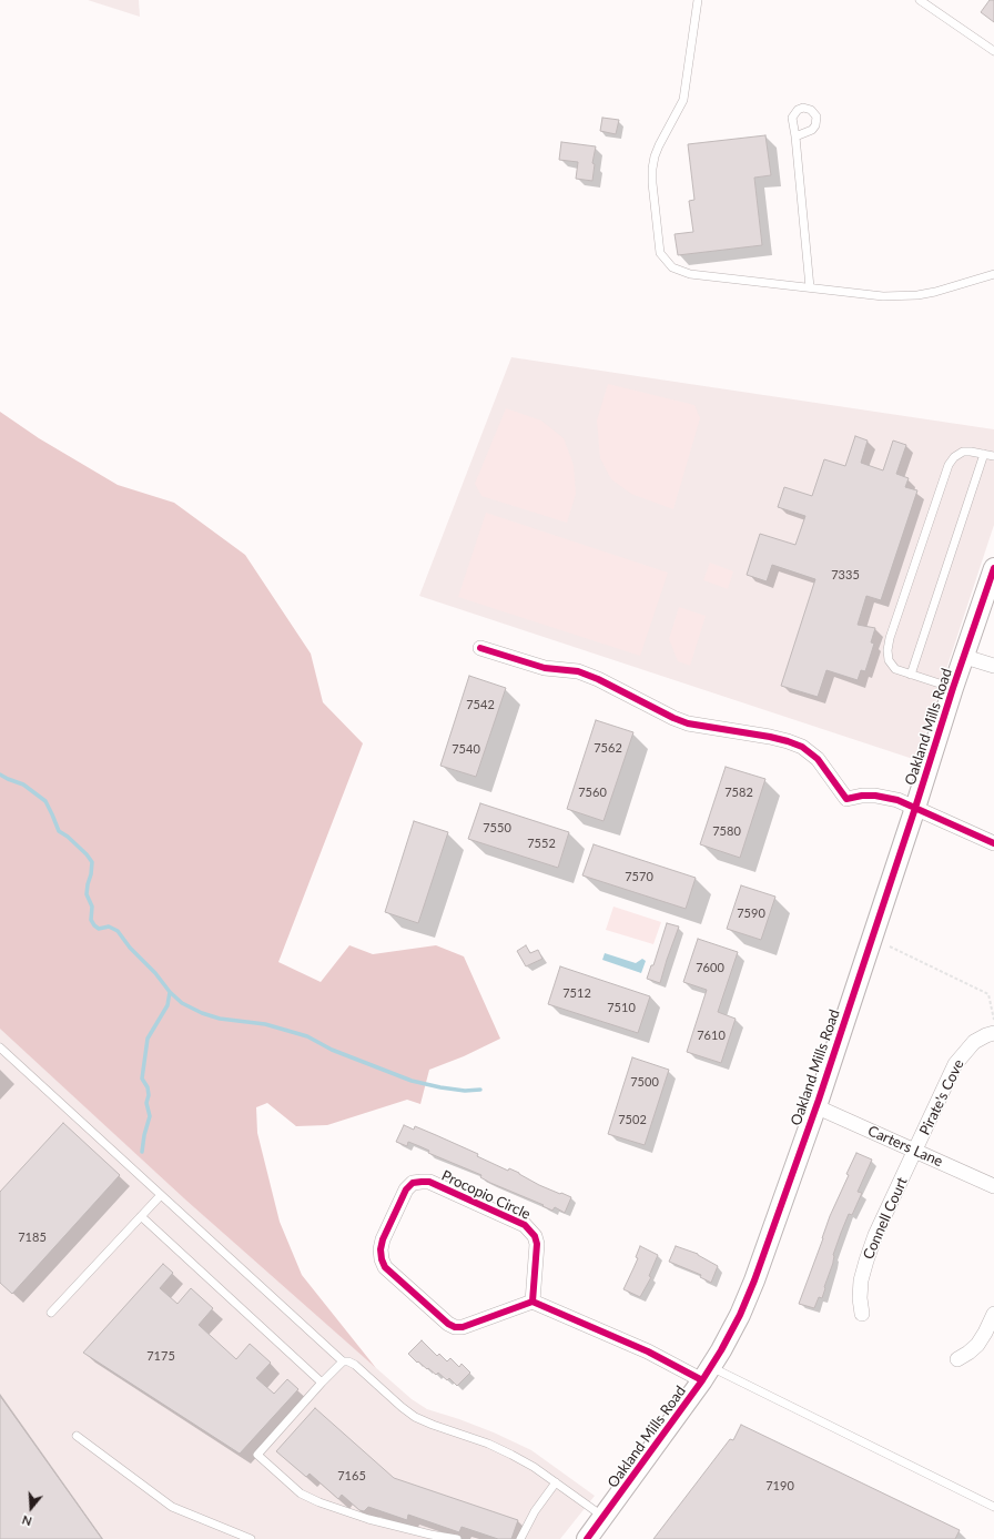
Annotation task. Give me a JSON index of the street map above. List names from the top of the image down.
{
  "streets": {
    "street": [
      "Oakland Mills Road",
      "Pirate's Cove",
      "Carters Lane",
      "Procopio Circle",
      "Connell Court"
    ]
  },
  "crossings": [
    ["Oakland Mills Road", "Carters Lane"],
    ["Pirate's Cove", "Carters Lane"],
    ["Pirate's Cove", "Connell Court"],
    ["Carters Lane", "Connell Court"]
  ],
  "house_numbers": [
    "7335",
    "7542",
    "7562",
    "7540",
    "7560",
    "7582",
    "7550",
    "7580",
    "7552",
    "7570",
    "7590",
    "7600",
    "7512",
    "7510",
    "7610",
    "7500",
    "7502",
    "7185",
    "7175",
    "7165",
    "7190"
  ],
  "north": "bottom"
}
